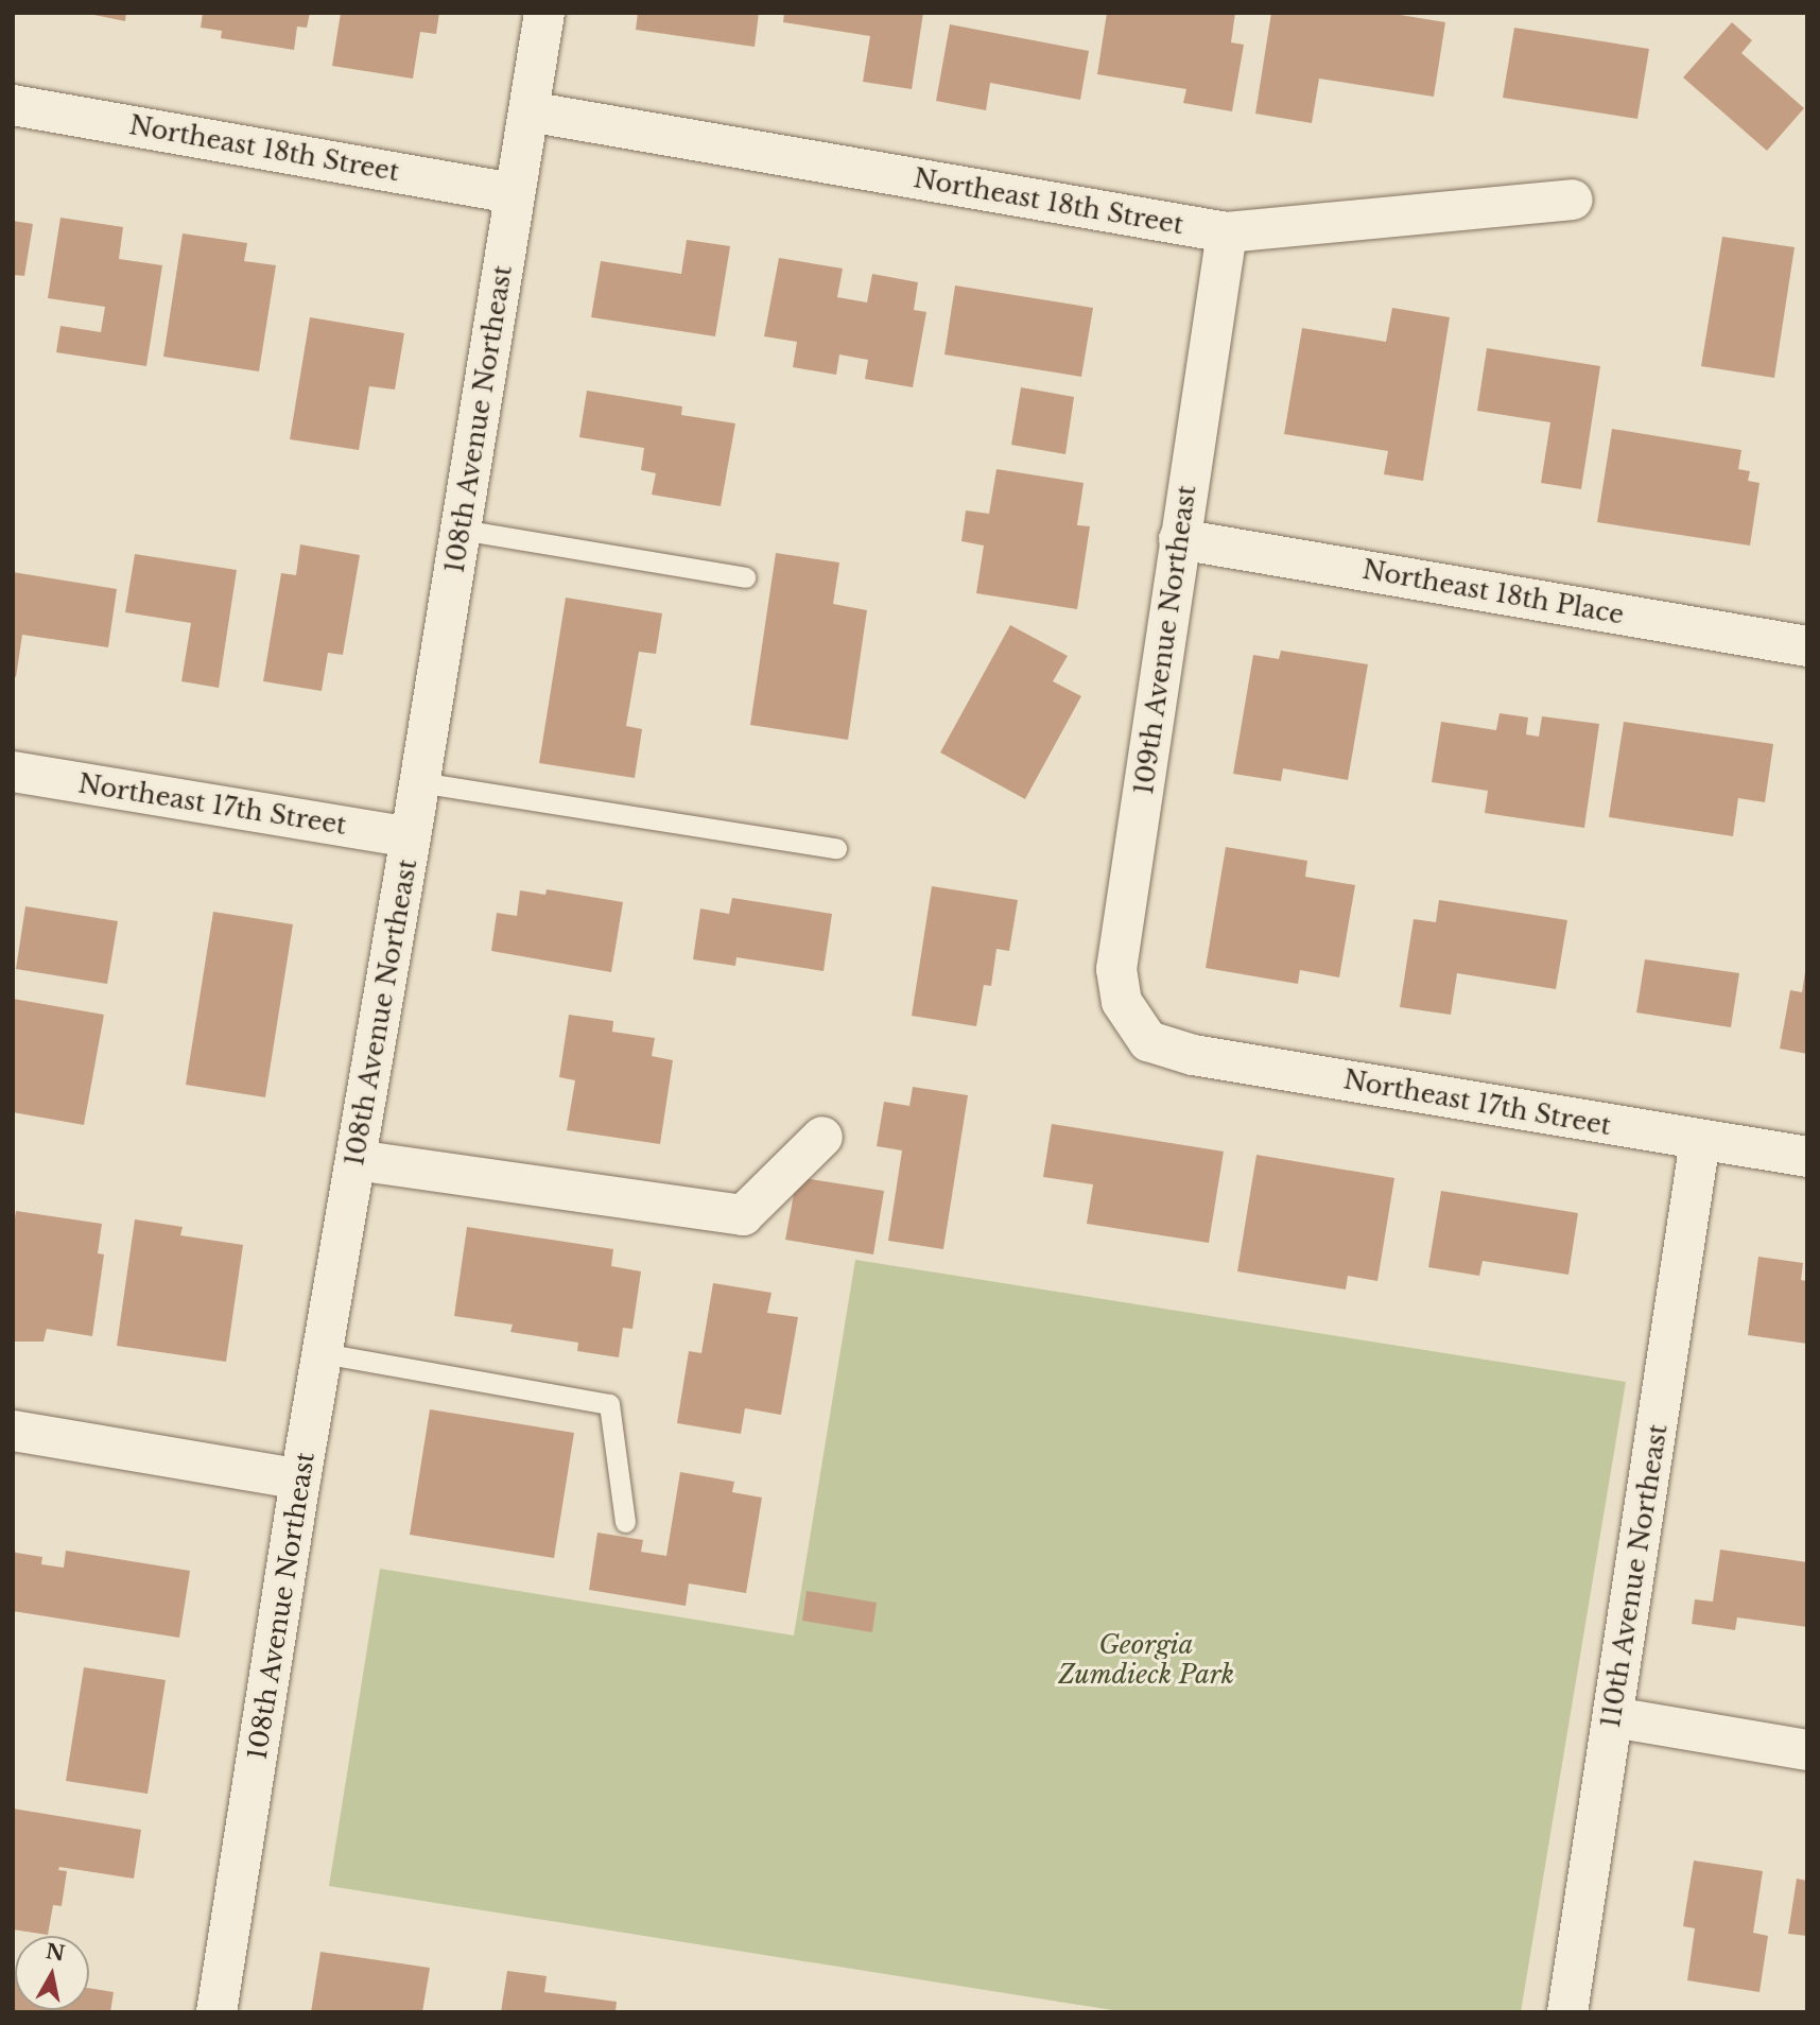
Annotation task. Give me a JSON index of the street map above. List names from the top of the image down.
{
  "streets": {
    "street": [
      "Northeast 18th Street",
      "108th Avenue Northeast",
      "Northeast 18th Place",
      "109th Avenue Northeast",
      "Northeast 17th Street",
      "110th Avenue Northeast"
    ]
  },
  "crossings": [
    ["Northeast 18th Street", "108th Avenue Northeast"],
    ["Northeast 18th Street", "109th Avenue Northeast"],
    ["108th Avenue Northeast", "Northeast 17th Street"],
    ["Northeast 18th Place", "109th Avenue Northeast"],
    ["109th Avenue Northeast", "Northeast 17th Street"],
    ["Northeast 17th Street", "110th Avenue Northeast"]
  ],
  "parks": ["Georgia Zumdieck Park"],
  "north": "top"
}
